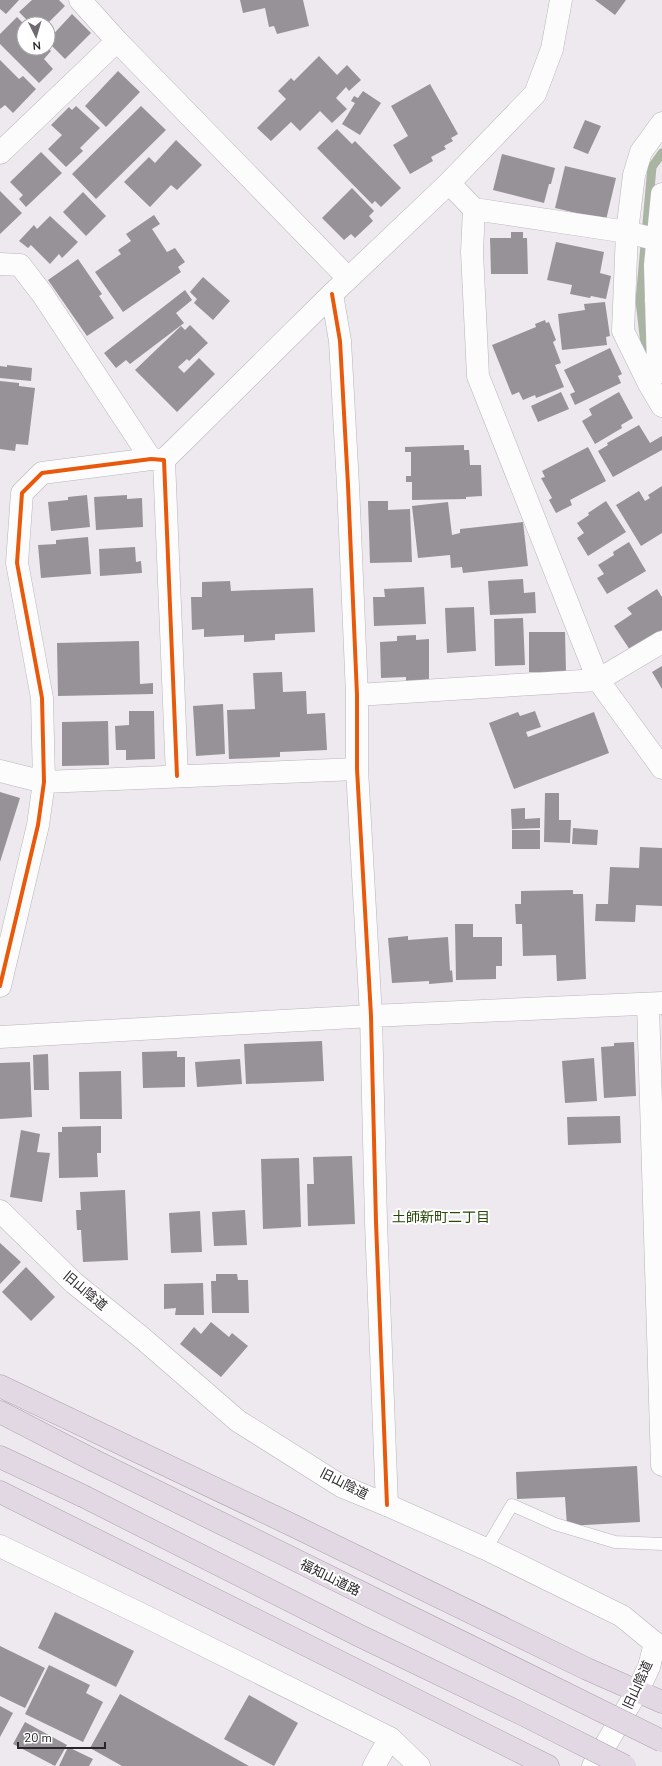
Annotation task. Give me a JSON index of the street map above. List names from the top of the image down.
{
  "streets": {
    "highway": ["福知山道路"],
    "street": ["旧山陰道"]
  },
  "districts": ["土師新町二丁目"],
  "scale_bar": "20 m",
  "north": "bottom"
}
